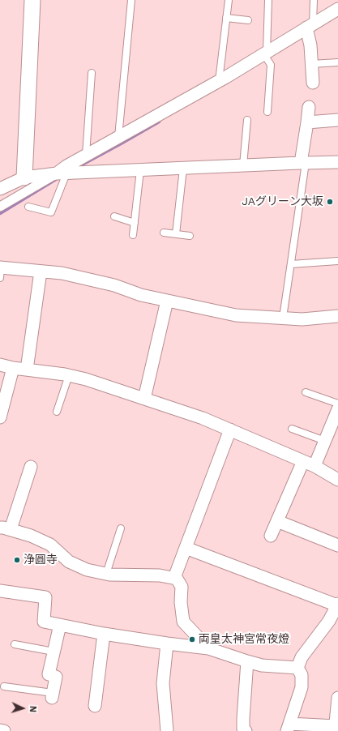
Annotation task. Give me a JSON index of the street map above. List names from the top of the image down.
{
  "places": ["JAグリーン大坂", "浄圓寺", "両皇太神宮常夜燈"],
  "north": "right"
}
